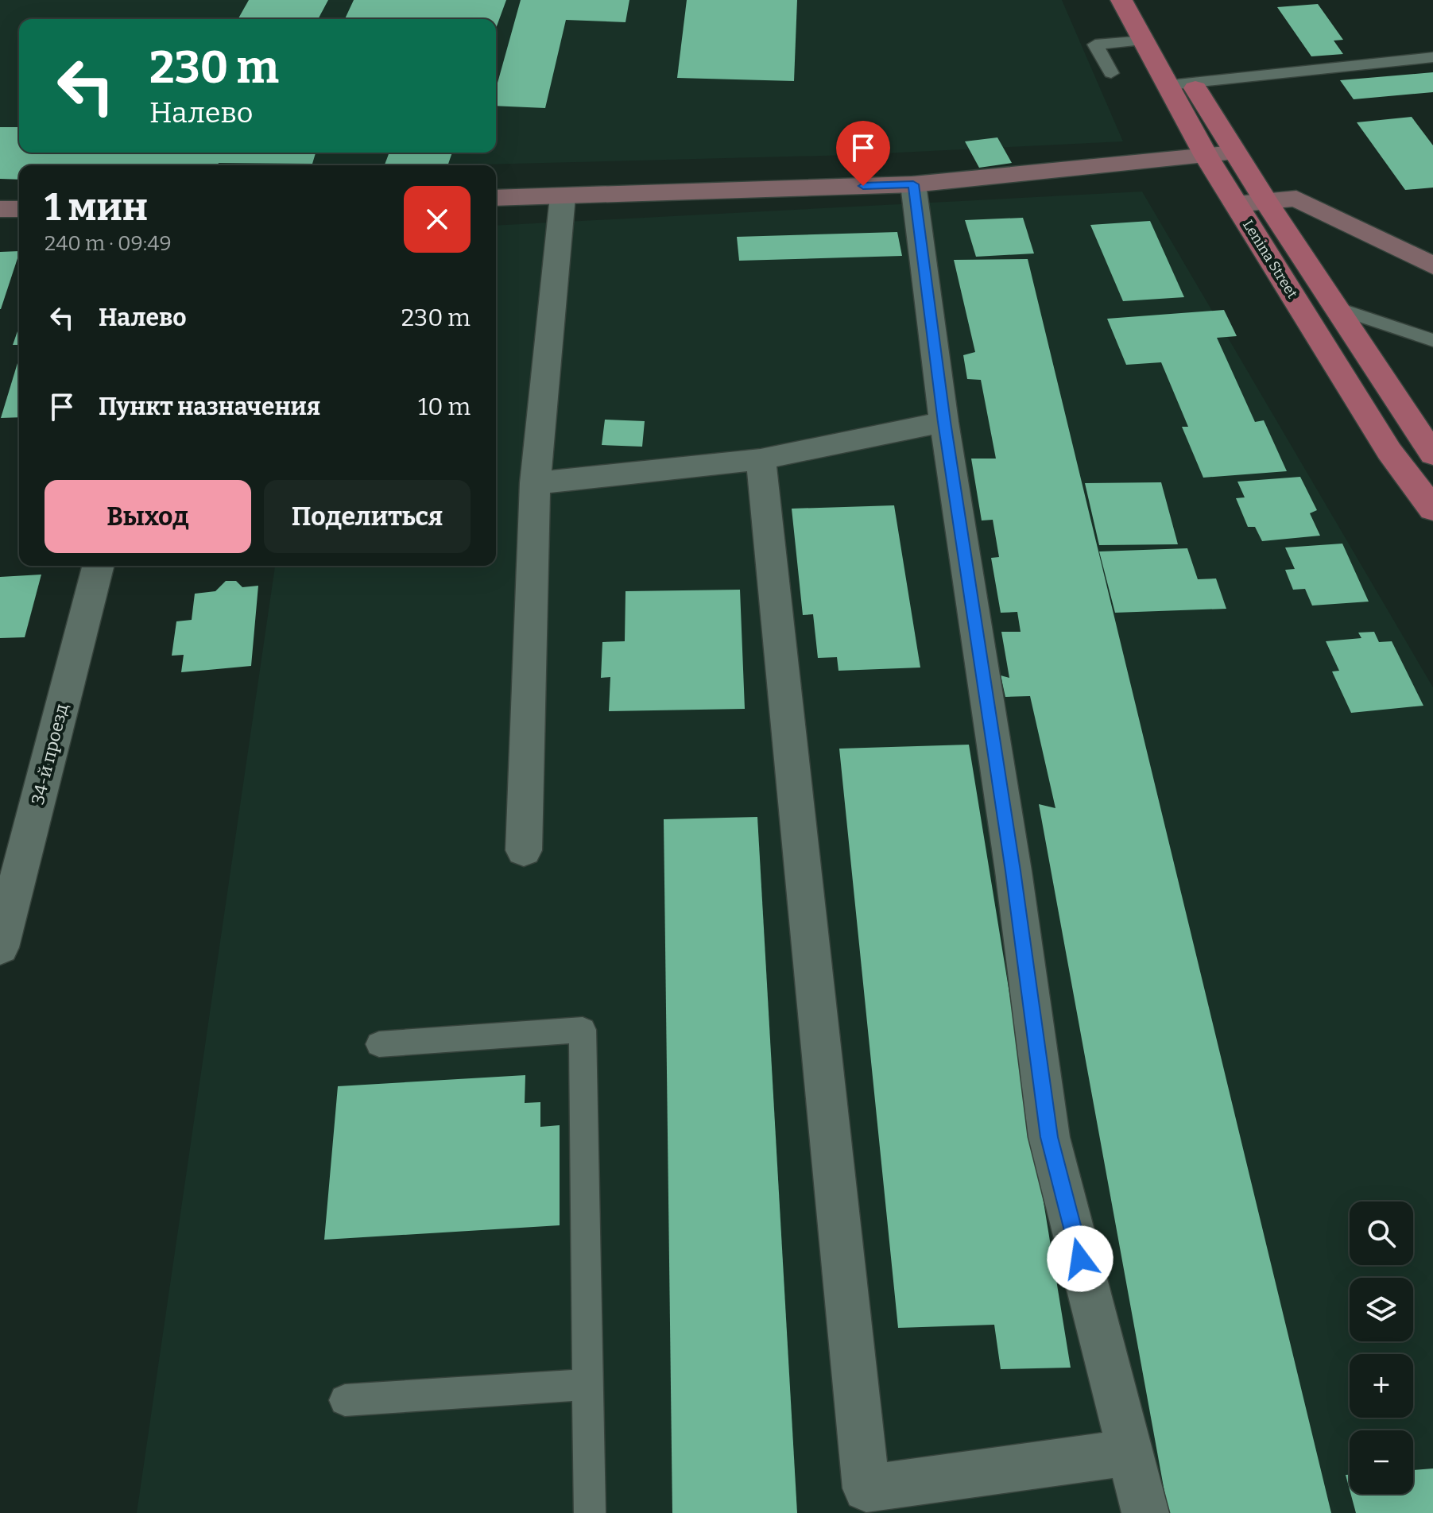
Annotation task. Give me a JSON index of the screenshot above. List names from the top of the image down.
{
  "streets": {
    "main road": ["Lenina Street"],
    "street": ["34-й проезд"]
  },
  "page": {
    "turn": ["230 m", "Налево"],
    "heading": ["1 мин", "240 m · 09:49"],
    "list": [
      {
        "name": "Налево",
        "value": "230 m"
      },
      {
        "name": "Пункт назначения",
        "value": "10 m"
      }
    ],
    "buttons": ["Выход", "Поделиться"],
    "map_buttons": ["+", "−"]
  }
}
